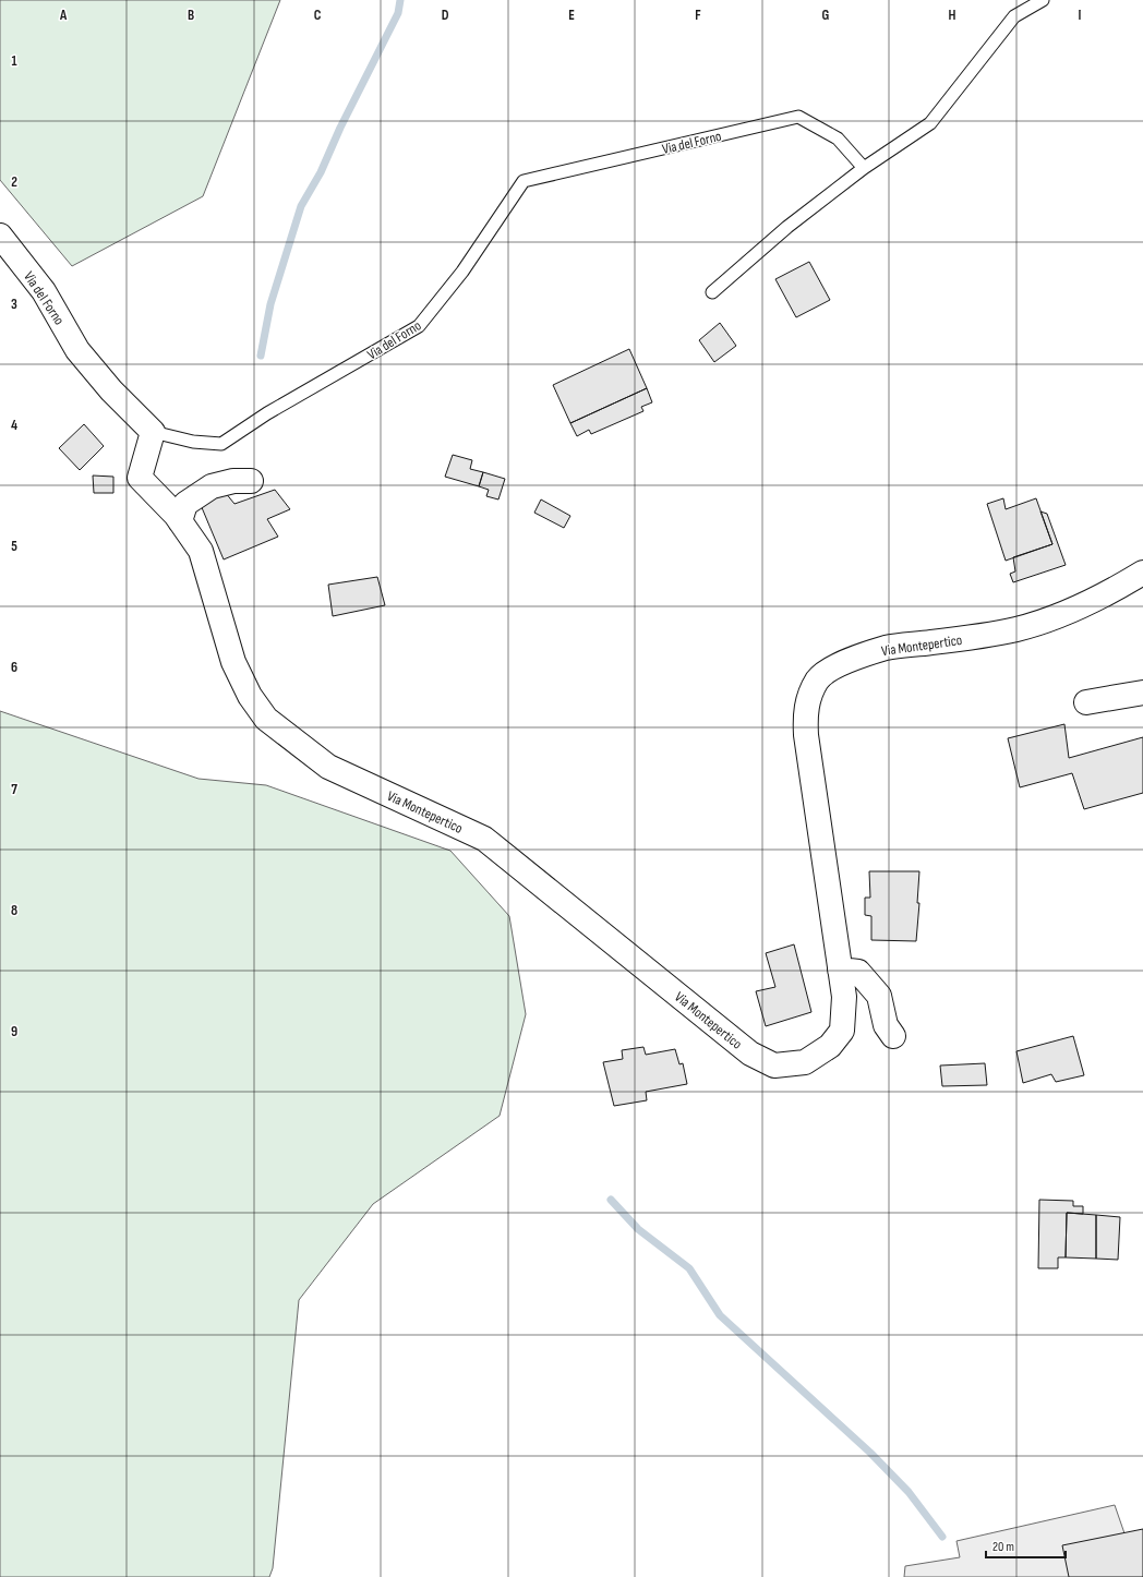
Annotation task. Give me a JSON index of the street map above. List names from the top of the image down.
{
  "streets": {
    "street": ["Via del Forno", "Via Montepertico"]
  },
  "crossings": [
    ["Via del Forno", "Via Montepertico"]
  ],
  "scale_bar": "20 m",
  "grid": {
    "columns": [
      "A",
      "B",
      "C",
      "D",
      "E",
      "F",
      "G",
      "H",
      "I"
    ],
    "rows": [
      "1",
      "2",
      "3",
      "4",
      "5",
      "6",
      "7",
      "8",
      "9"
    ]
  }
}
